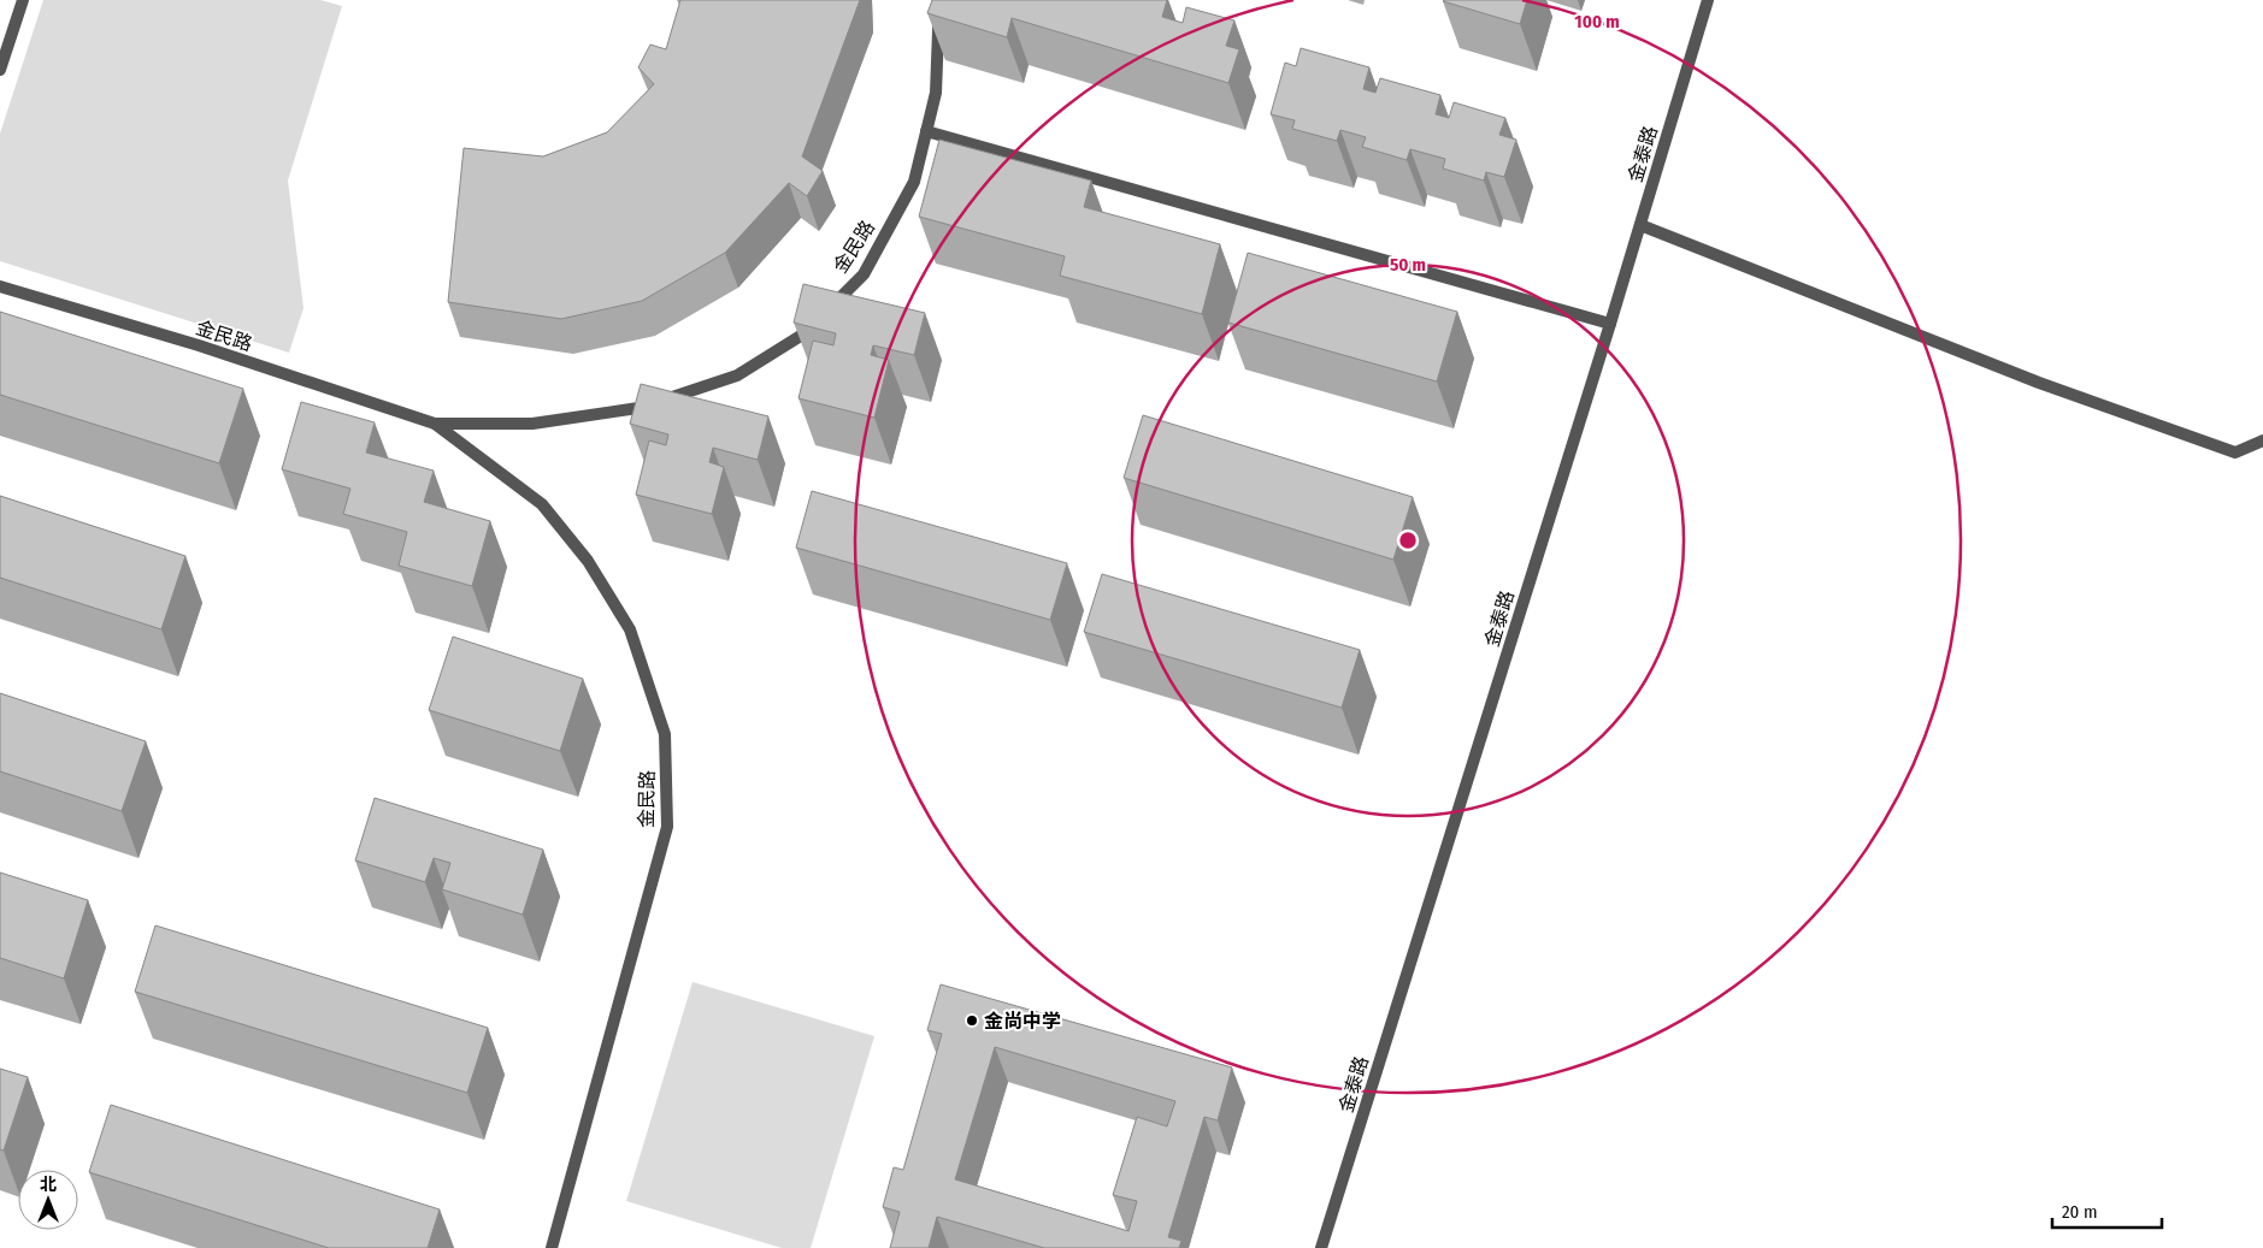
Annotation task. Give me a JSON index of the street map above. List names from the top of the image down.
{
  "streets": {
    "street": ["金泰路", "金民路"]
  },
  "places": ["金尚中学"],
  "scale_bar": "20 m",
  "north": "top",
  "rings": ["100 m", "50 m"]
}
